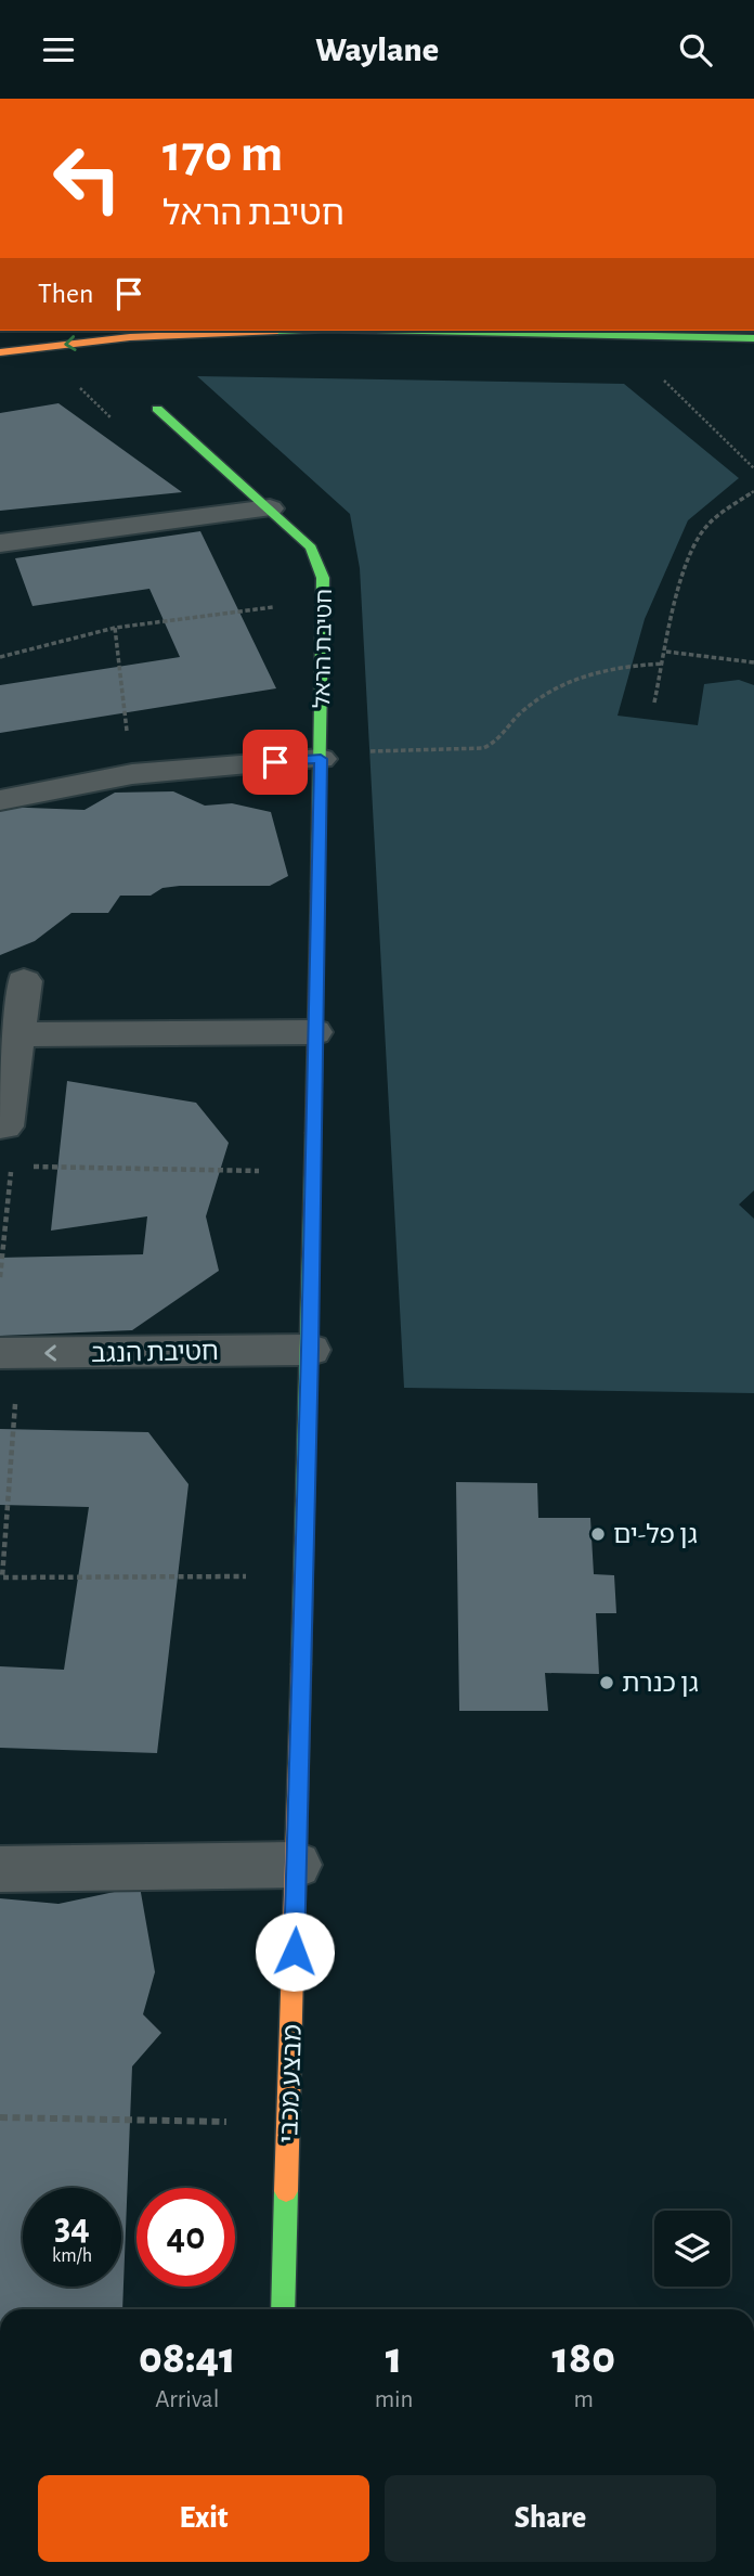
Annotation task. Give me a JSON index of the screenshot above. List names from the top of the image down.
{
  "streets": {
    "street": ["חטיבת הראל", "חטיבת הנגב", "מבצע מכבי"]
  },
  "crossings": [
    ["חטיבת הראל", "מבצע מכבי"],
    ["חטיבת הנגב", "מבצע מכבי"]
  ],
  "places": ["גן פל-ים", "גן כנרת"],
  "page": {
    "header": "Waylane",
    "turn": ["170 m", "חטיבת הראל"],
    "then": "Then",
    "speed": "34 km/h",
    "limit": "40",
    "eta": [
      "08:41",
      "Arrival",
      "1",
      "min",
      "180",
      "m"
    ],
    "buttons": ["Exit", "Share"]
  }
}
